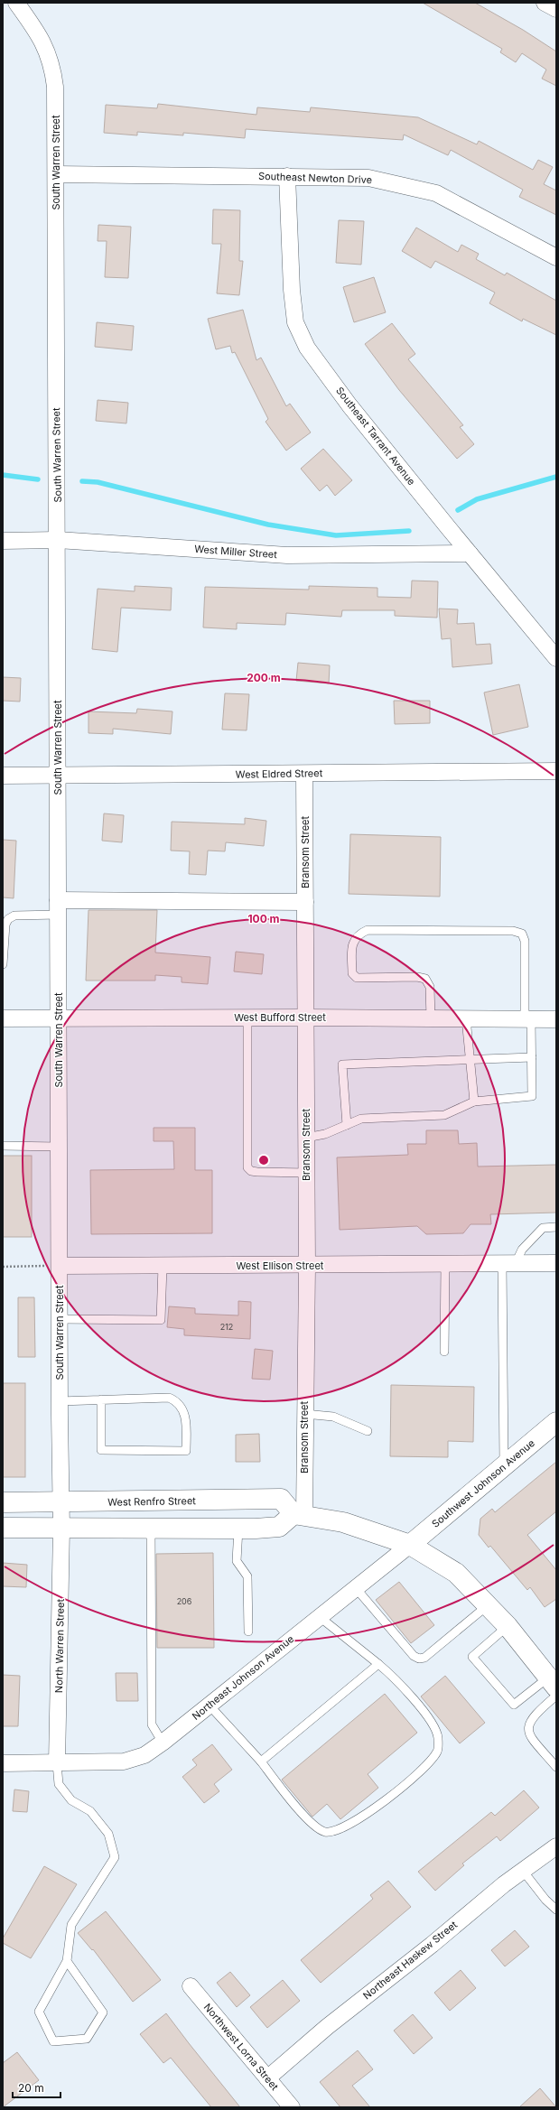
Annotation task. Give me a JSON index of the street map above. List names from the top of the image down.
{
  "streets": {
    "main road": ["Southwest Johnson Avenue", "West Renfro Street"],
    "street": [
      "South Warren Street",
      "Southeast Newton Drive",
      "Southeast Tarrant Avenue",
      "West Miller Street",
      "West Eldred Street",
      "Bransom Street",
      "West Bufford Street",
      "West Ellison Street",
      "North Warren Street",
      "Northeast Johnson Avenue",
      "Northeast Haskew Street",
      "Northwest Lorna Street"
    ]
  },
  "crossings": [
    ["South Warren Street", "Southeast Newton Drive"],
    ["South Warren Street", "West Miller Street"],
    ["South Warren Street", "West Eldred Street"],
    ["South Warren Street", "West Bufford Street"],
    ["South Warren Street", "West Ellison Street"],
    ["South Warren Street", "West Renfro Street"],
    ["South Warren Street", "North Warren Street"],
    ["Southeast Newton Drive", "Southeast Tarrant Avenue"],
    ["Southeast Tarrant Avenue", "West Miller Street"],
    ["West Eldred Street", "Bransom Street"],
    ["Bransom Street", "West Bufford Street"],
    ["Bransom Street", "West Ellison Street"],
    ["Bransom Street", "West Renfro Street"],
    ["Southwest Johnson Avenue", "Northeast Johnson Avenue"],
    ["West Renfro Street", "North Warren Street"],
    ["North Warren Street", "Northeast Johnson Avenue"],
    ["Northeast Haskew Street", "Northwest Lorna Street"]
  ],
  "house_numbers": ["212", "206"],
  "scale_bar": "20 m",
  "rings": ["200 m", "100 m"]
}
